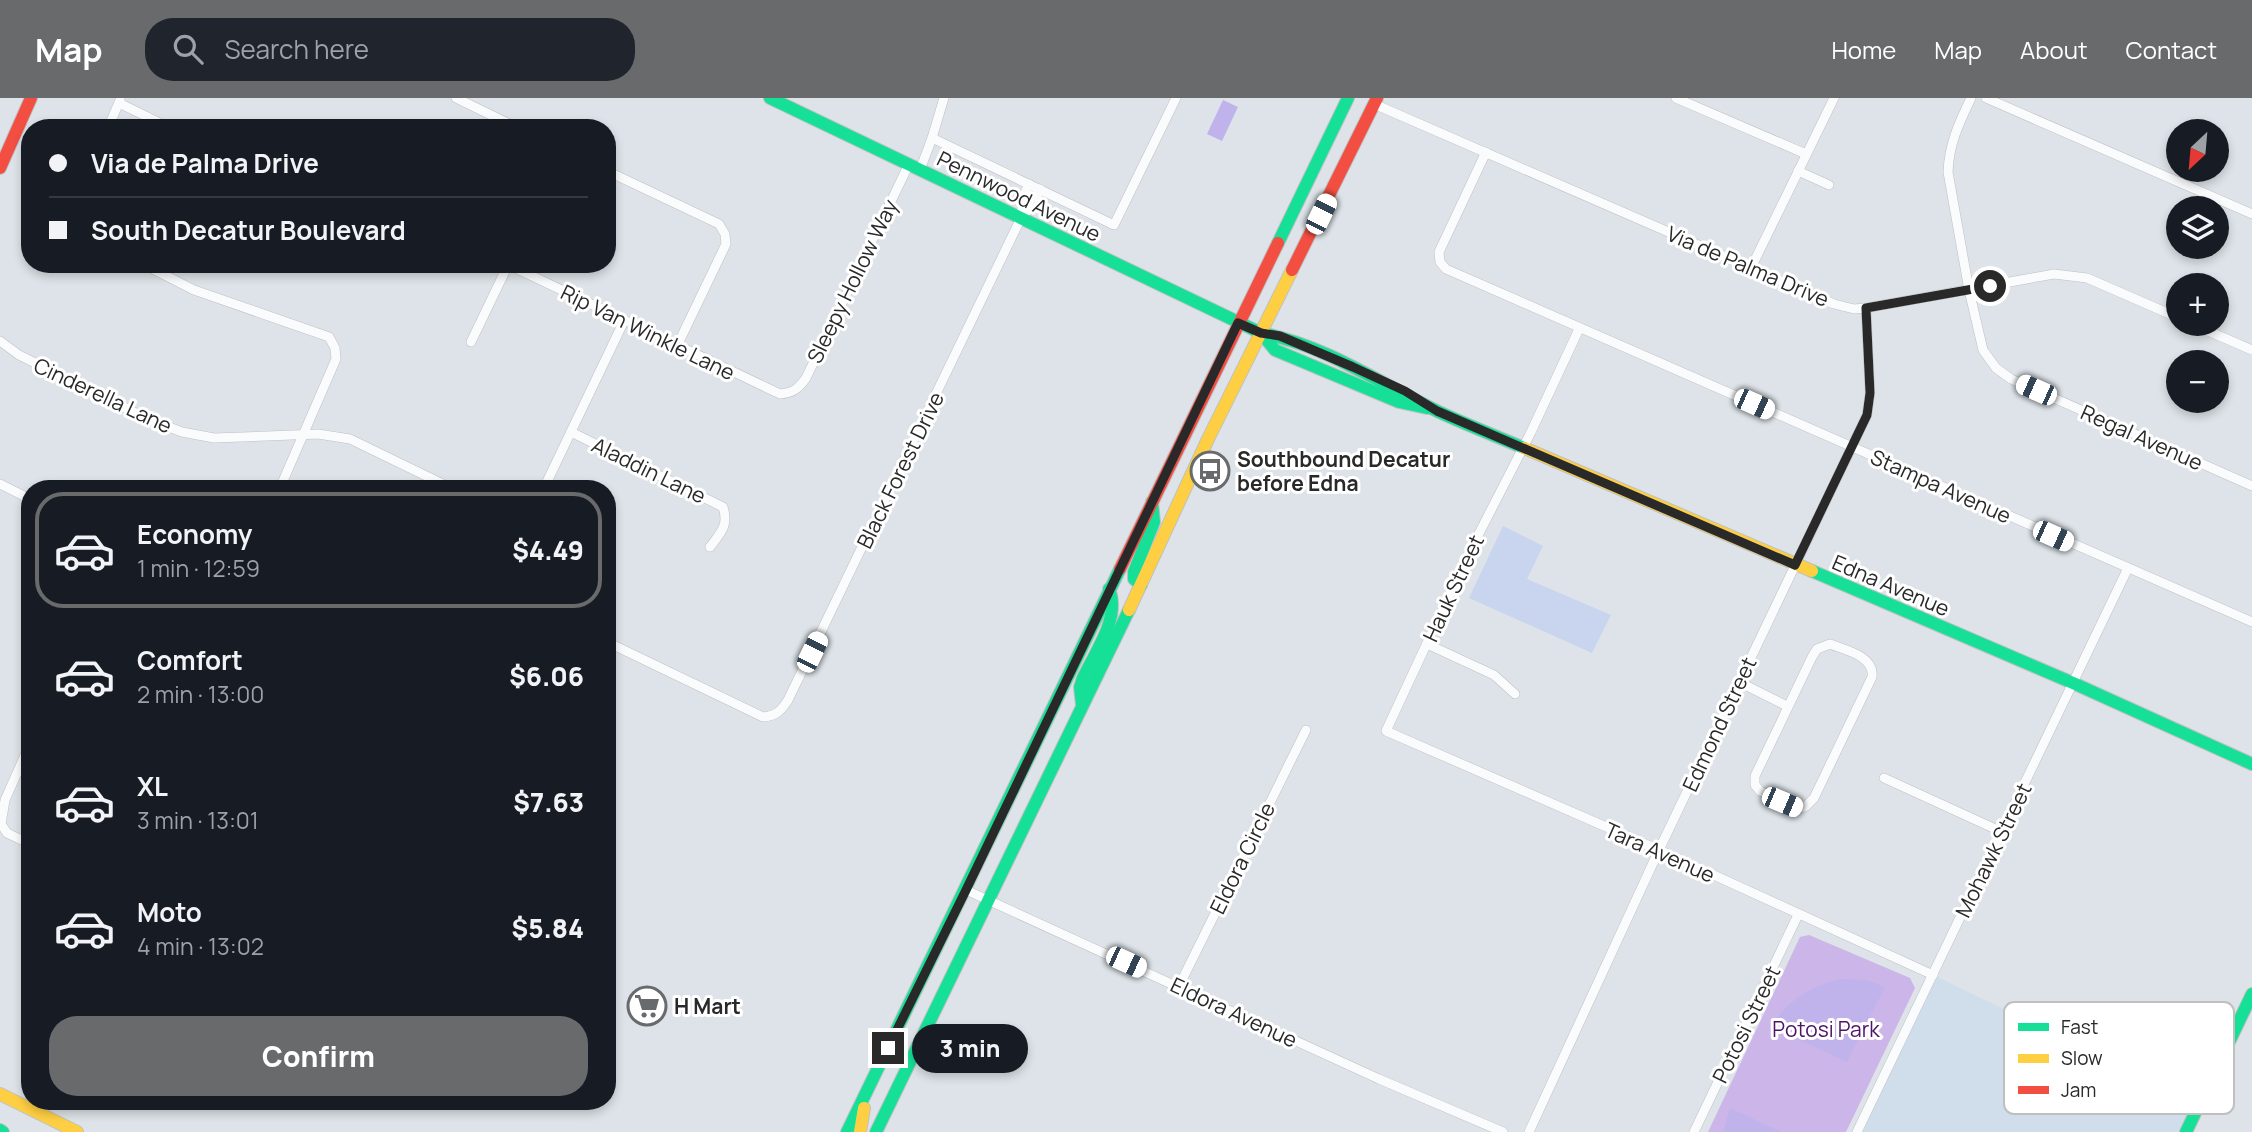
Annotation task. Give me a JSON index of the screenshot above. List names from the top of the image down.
{
  "streets": {
    "main road": ["Pennwood Avenue", "Edna Avenue"],
    "street": [
      "Via de Palma Drive",
      "Sleepy Hollow Way",
      "Rip Van Winkle Lane",
      "Cinderella Lane",
      "Regal Avenue",
      "Aladdin Lane",
      "Black Forest Drive",
      "Stampa Avenue",
      "Hauk Street",
      "Edmond Street",
      "Mohawk Street",
      "Tara Avenue",
      "Eldora Circle",
      "Eldora Avenue",
      "Potosi Street"
    ]
  },
  "crossings": [
    ["Pennwood Avenue", "Sleepy Hollow Way"],
    ["Pennwood Avenue", "Black Forest Drive"],
    ["Pennwood Avenue", "Edna Avenue"],
    ["Via de Palma Drive", "Regal Avenue"],
    ["Via de Palma Drive", "Stampa Avenue"],
    ["Via de Palma Drive", "Edmond Street"],
    ["Sleepy Hollow Way", "Rip Van Winkle Lane"],
    ["Stampa Avenue", "Hauk Street"],
    ["Stampa Avenue", "Edmond Street"],
    ["Stampa Avenue", "Mohawk Street"],
    ["Edna Avenue", "Hauk Street"],
    ["Edna Avenue", "Edmond Street"],
    ["Edna Avenue", "Mohawk Street"],
    ["Hauk Street", "Tara Avenue"],
    ["Edmond Street", "Tara Avenue"],
    ["Mohawk Street", "Tara Avenue"],
    ["Tara Avenue", "Potosi Street"],
    ["Eldora Circle", "Eldora Avenue"]
  ],
  "parks": ["Potosi Park"],
  "places": {
    "bus stop": ["Southbound Decatur before Edna"],
    "supermarket": ["H Mart"]
  },
  "legend": ["Fast", "Slow", "Jam"],
  "north": "bottom left",
  "page": {
    "header": "Map",
    "search": "Search here",
    "nav": [
      "Home",
      "Map",
      "About",
      "Contact"
    ],
    "map_buttons": ["+", "−"],
    "banner": ["Via de Palma Drive", "South Decatur Boulevard"],
    "list": [
      {
        "name": "Economy",
        "note": "1 min · 12:59",
        "value": "$4.49"
      },
      {
        "name": "Comfort",
        "note": "2 min · 13:00",
        "value": "$6.06"
      },
      {
        "name": "XL",
        "note": "3 min · 13:01",
        "value": "$7.63"
      },
      {
        "name": "Moto",
        "note": "4 min · 13:02",
        "value": "$5.84"
      }
    ],
    "buttons": "Confirm",
    "bubble": "3 min"
  }
}
